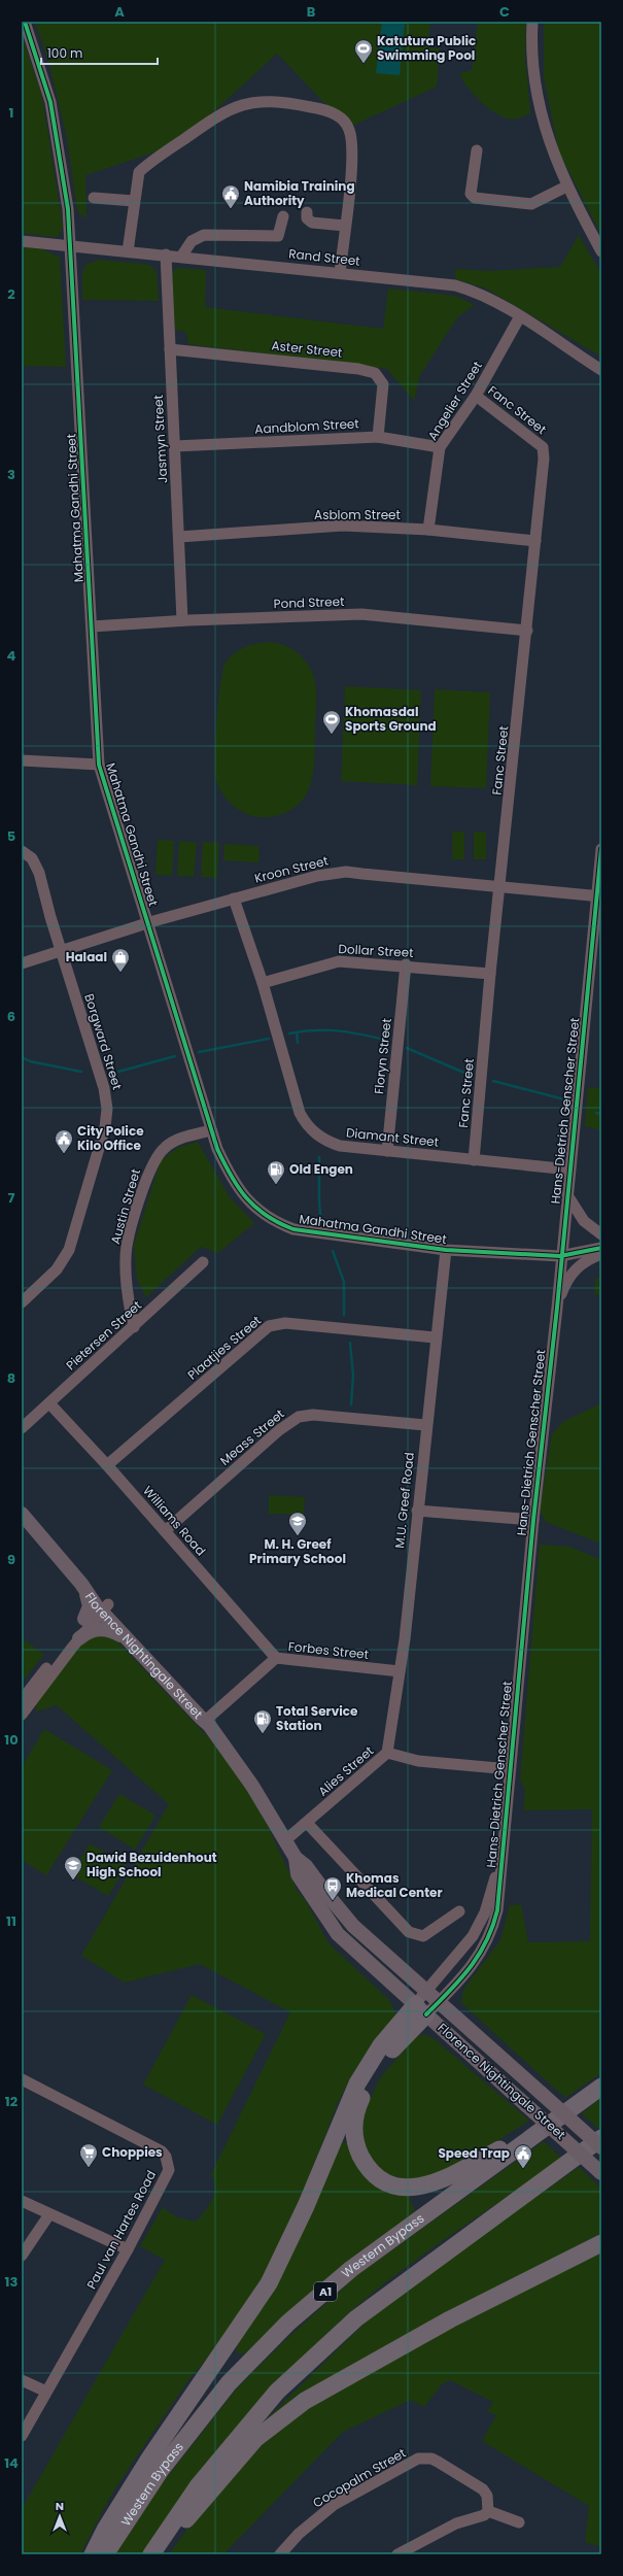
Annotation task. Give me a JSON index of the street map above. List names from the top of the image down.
{
  "streets": {
    "highway": ["Western Bypass", "A1"],
    "main road": ["Florence Nightingale Street"],
    "street": [
      "Rand Street",
      "Aster Street",
      "Angelier Street",
      "Fanc Street",
      "Aandblom Street",
      "Jasmyn Street",
      "Mahatma Gandhi Street",
      "Asblom Street",
      "Pond Street",
      "Kroon Street",
      "Dollar Street",
      "Borgward Street",
      "Floryn Street",
      "Hans-Dietrich Genscher Street",
      "Diamant Street",
      "Austin Street",
      "Pietersen Street",
      "Plaatjies Street",
      "Meass Street",
      "M.U. Greef Road",
      "Williams Road",
      "Forbes Street",
      "Alies Street",
      "Paul van Hartes Road",
      "Cocopalm Street"
    ]
  },
  "crossings": [
    ["Rand Street", "Angelier Street"],
    ["Rand Street", "Jasmyn Street"],
    ["Rand Street", "Mahatma Gandhi Street"],
    ["Aster Street", "Aandblom Street"],
    ["Aster Street", "Jasmyn Street"],
    ["Angelier Street", "Fanc Street"],
    ["Angelier Street", "Aandblom Street"],
    ["Angelier Street", "Asblom Street"],
    ["Fanc Street", "Asblom Street"],
    ["Fanc Street", "Pond Street"],
    ["Fanc Street", "Kroon Street"],
    ["Fanc Street", "Dollar Street"],
    ["Fanc Street", "Diamant Street"],
    ["Aandblom Street", "Jasmyn Street"],
    ["Jasmyn Street", "Asblom Street"],
    ["Jasmyn Street", "Pond Street"],
    ["Mahatma Gandhi Street", "Pond Street"],
    ["Mahatma Gandhi Street", "Kroon Street"],
    ["Mahatma Gandhi Street", "Hans-Dietrich Genscher Street"],
    ["Mahatma Gandhi Street", "Austin Street"],
    ["Mahatma Gandhi Street", "M.U. Greef Road"],
    ["Kroon Street", "Borgward Street"],
    ["Kroon Street", "Hans-Dietrich Genscher Street"],
    ["Kroon Street", "Diamant Street"],
    ["Dollar Street", "Floryn Street"],
    ["Dollar Street", "Diamant Street"],
    ["Floryn Street", "Diamant Street"],
    ["Hans-Dietrich Genscher Street", "Diamant Street"],
    ["Hans-Dietrich Genscher Street", "Florence Nightingale Street"],
    ["Hans-Dietrich Genscher Street", "Alies Street"],
    ["Austin Street", "Pietersen Street"],
    ["Pietersen Street", "Williams Road"],
    ["Plaatjies Street", "M.U. Greef Road"],
    ["Plaatjies Street", "Williams Road"],
    ["Meass Street", "M.U. Greef Road"],
    ["Meass Street", "Williams Road"],
    ["M.U. Greef Road", "Forbes Street"],
    ["M.U. Greef Road", "Alies Street"],
    ["Williams Road", "Forbes Street"],
    ["Forbes Street", "Florence Nightingale Street"],
    ["Florence Nightingale Street", "Alies Street"]
  ],
  "places": {
    "sports": ["Katutura Public Swimming Pool", "Khomasdal Sports Ground"],
    "public building": ["Namibia Training Authority", "City Police Kilo Office", "Speed Trap"],
    "shop": ["Halaal"],
    "fuel station": ["Old Engen", "Total Service Station"],
    "school or university": ["M. H. Greef Primary School", "Dawid Bezuidenhout High School"],
    "bus stop": ["Khomas Medical Center"],
    "supermarket": ["Choppies"]
  },
  "scale_bar": "100 m",
  "north": "top",
  "grid": {
    "columns": ["A", "B", "C"],
    "rows": [
      "1",
      "2",
      "3",
      "4",
      "5",
      "6",
      "7",
      "8",
      "9",
      "10",
      "11",
      "12",
      "13",
      "14"
    ]
  }
}
